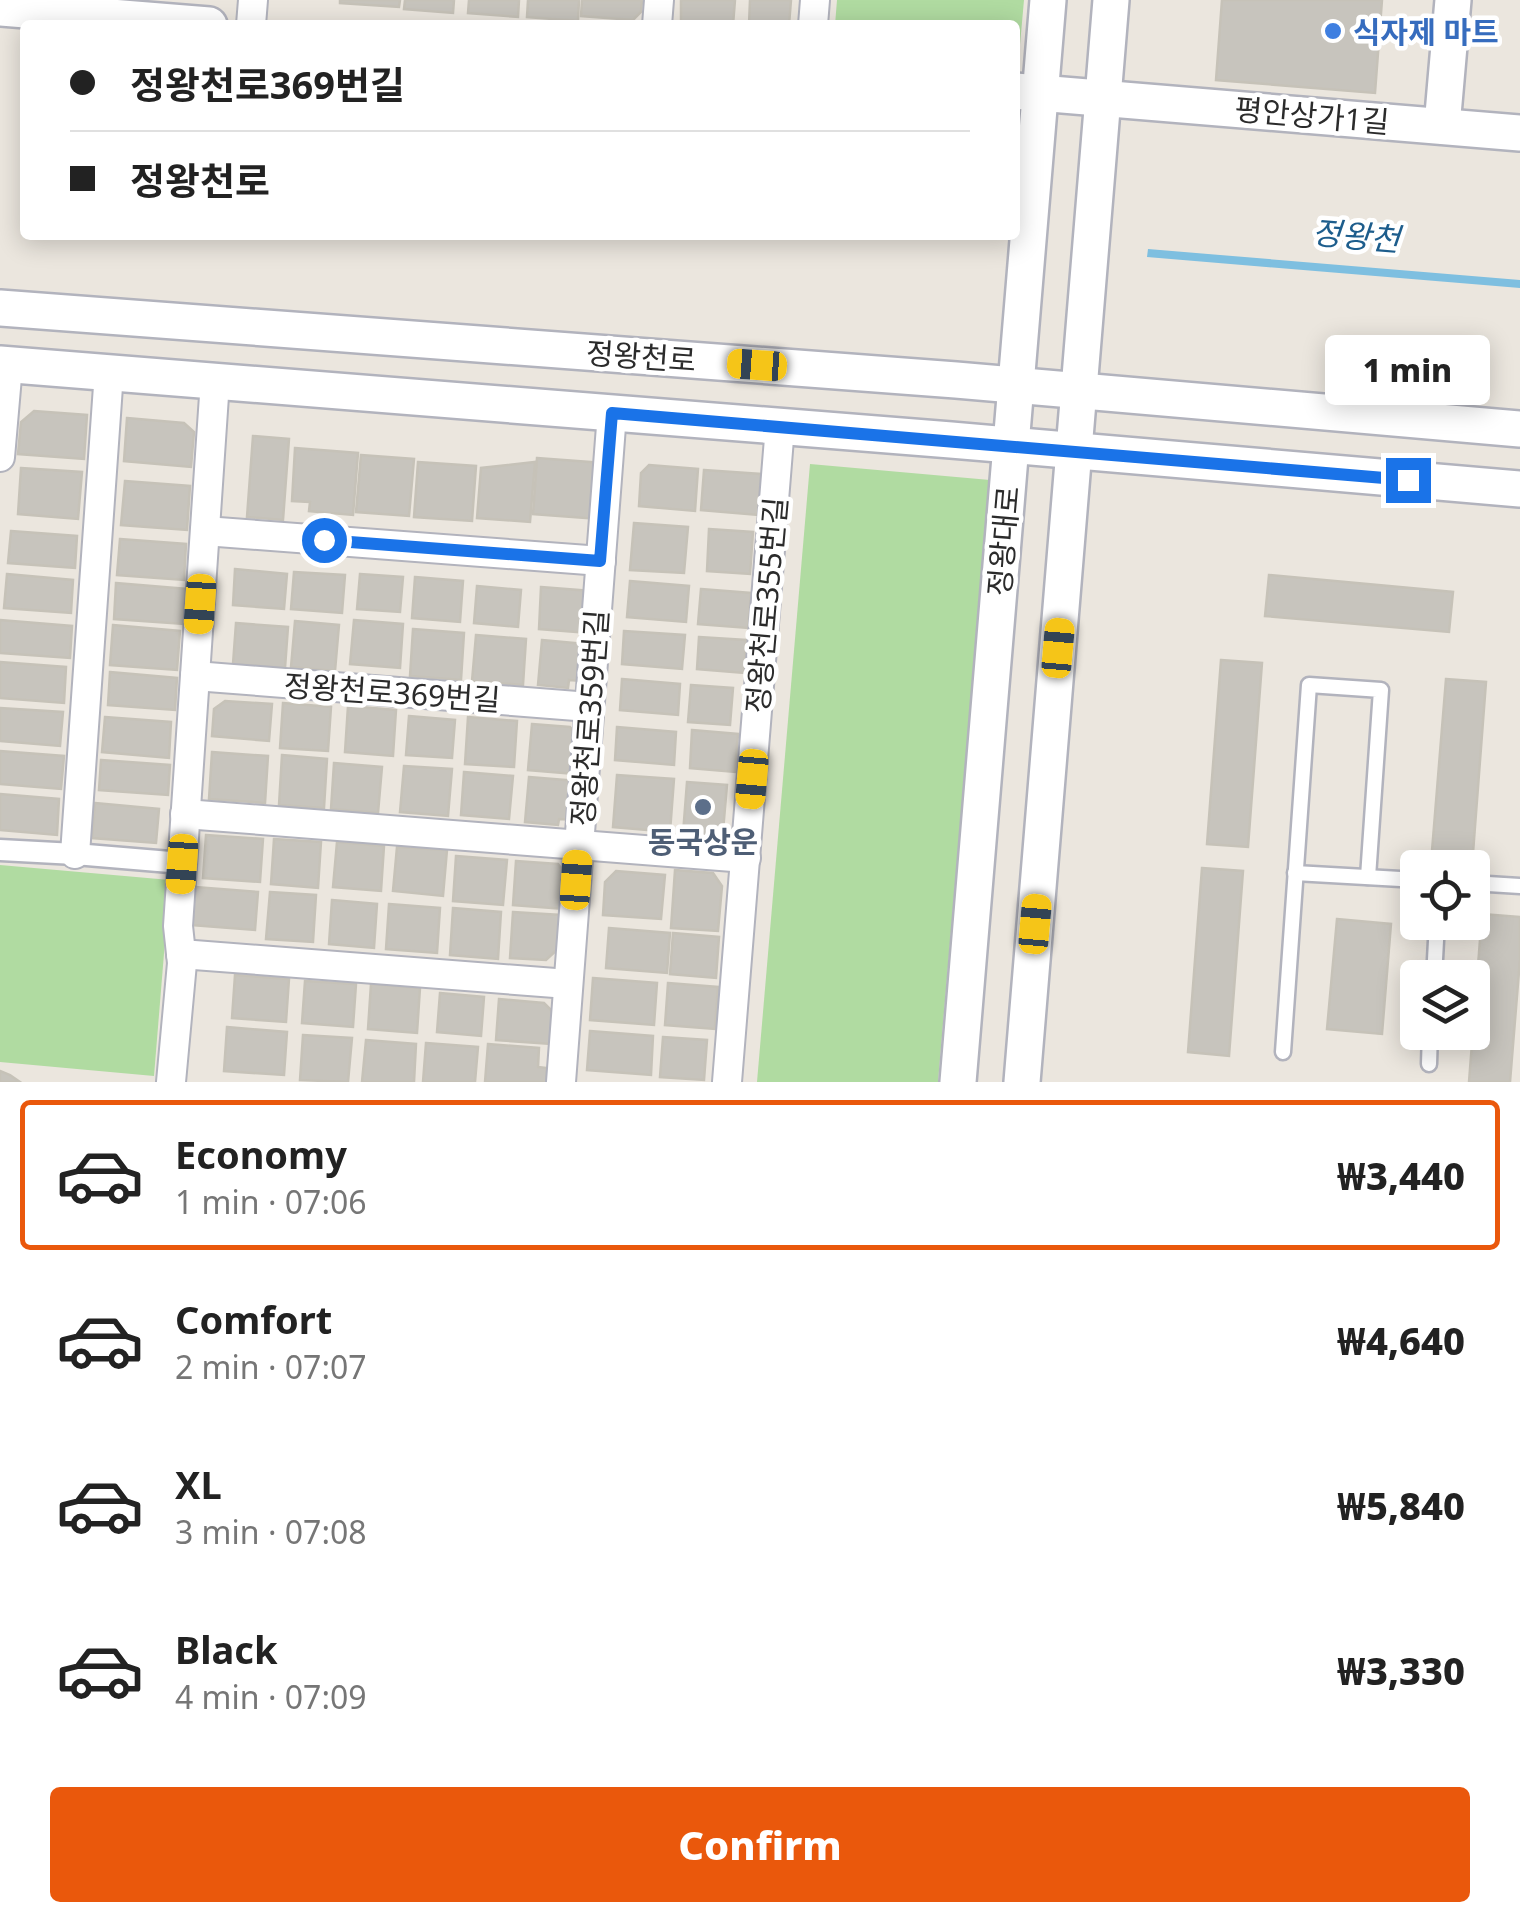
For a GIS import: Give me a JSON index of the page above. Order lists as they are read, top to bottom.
{
  "streets": {
    "street": [
      "평안상가1길",
      "정왕천로",
      "정왕대로",
      "정왕천로355번길",
      "정왕천로369번길",
      "정왕천로359번길"
    ]
  },
  "crossings": [
    ["평안상가1길", "정왕대로"],
    ["정왕천로", "정왕대로"],
    ["정왕천로", "정왕천로355번길"],
    ["정왕천로", "정왕천로359번길"],
    ["정왕천로369번길", "정왕천로359번길"]
  ],
  "water": ["정왕천"],
  "places": ["식자제 마트", "동국상운"],
  "page": {
    "banner": ["정왕천로369번길", "정왕천로"],
    "bubble": "1 min",
    "list": [
      {
        "name": "Economy",
        "note": "1 min · 07:06",
        "value": "₩3,440"
      },
      {
        "name": "Comfort",
        "note": "2 min · 07:07",
        "value": "₩4,640"
      },
      {
        "name": "XL",
        "note": "3 min · 07:08",
        "value": "₩5,840"
      },
      {
        "name": "Black",
        "note": "4 min · 07:09",
        "value": "₩3,330"
      }
    ],
    "buttons": "Confirm"
  }
}
